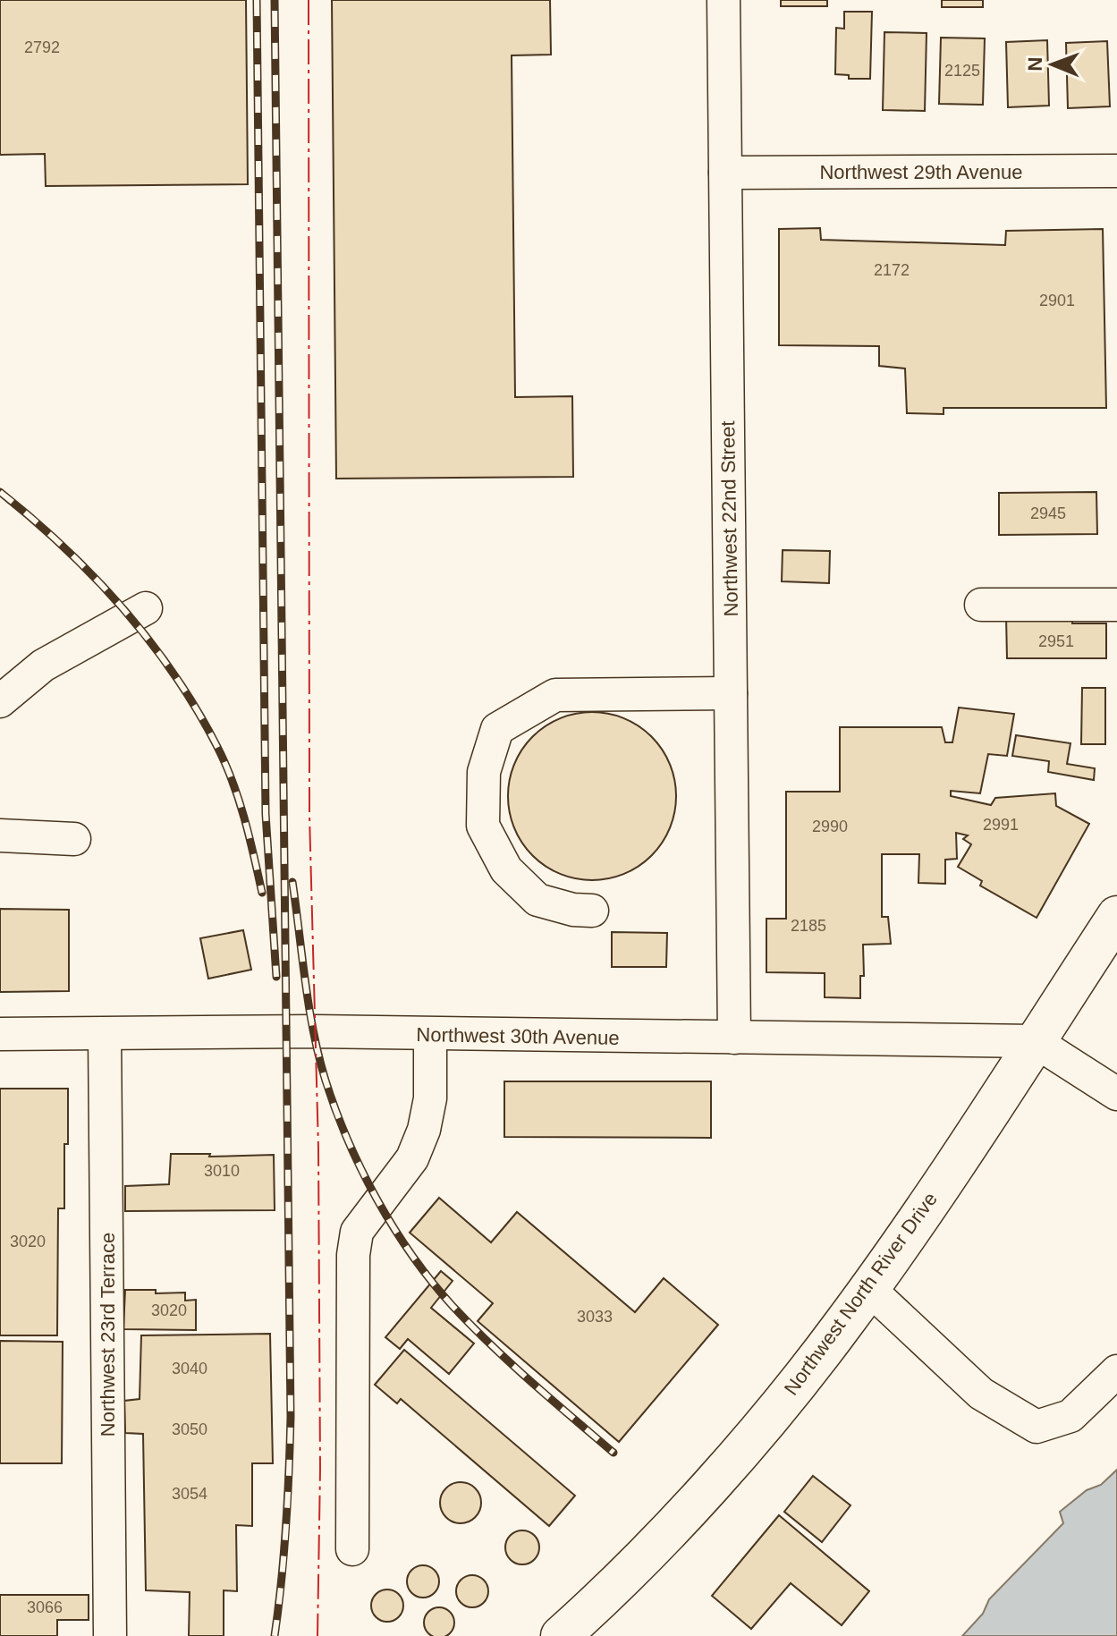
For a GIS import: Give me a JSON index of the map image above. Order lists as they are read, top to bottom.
{
  "streets": {
    "main road": ["Northwest North River Drive"],
    "street": [
      "Northwest 29th Avenue",
      "Northwest 22nd Street",
      "Northwest 30th Avenue",
      "Northwest 23rd Terrace"
    ]
  },
  "crossings": [
    ["Northwest 29th Avenue", "Northwest 22nd Street"],
    ["Northwest 22nd Street", "Northwest 30th Avenue"],
    ["Northwest 30th Avenue", "Northwest North River Drive"],
    ["Northwest 30th Avenue", "Northwest 23rd Terrace"]
  ],
  "house_numbers": [
    "2792",
    "2125",
    "2172",
    "2901",
    "2945",
    "2951",
    "2991",
    "2990",
    "2185",
    "3010",
    "3020",
    "3020",
    "3033",
    "3040",
    "3050",
    "3054",
    "3066"
  ],
  "north": "left"
}
